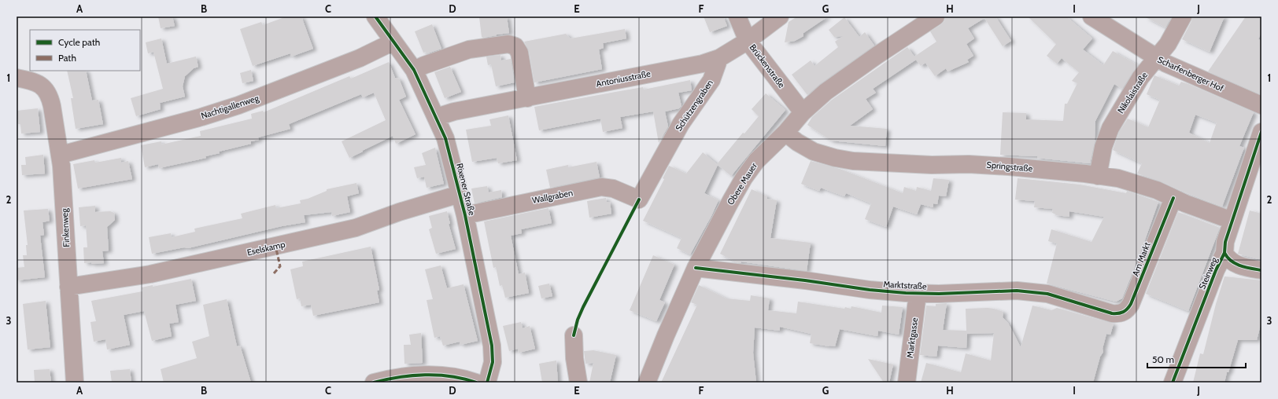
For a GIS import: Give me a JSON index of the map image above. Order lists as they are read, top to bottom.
{
  "streets": {
    "street": [
      "Brückenstraße",
      "Scharfenberger Hof",
      "Antoniusstraße",
      "Nikolaistraße",
      "Schützengraben",
      "Nachtigallenweg",
      "Springstraße",
      "Obere Mauer",
      "Rixener Straße",
      "Wallgraben",
      "Finkenweg",
      "Eselskamp",
      "Am Markt",
      "Steinweg",
      "Marktstraße",
      "Marktgasse"
    ]
  },
  "crossings": [
    ["Brückenstraße", "Obere Mauer"],
    ["Scharfenberger Hof", "Nikolaistraße"],
    ["Antoniusstraße", "Schützengraben"],
    ["Antoniusstraße", "Rixener Straße"],
    ["Nikolaistraße", "Springstraße"],
    ["Schützengraben", "Wallgraben"],
    ["Nachtigallenweg", "Rixener Straße"],
    ["Nachtigallenweg", "Finkenweg"],
    ["Springstraße", "Obere Mauer"],
    ["Springstraße", "Am Markt"],
    ["Springstraße", "Steinweg"],
    ["Obere Mauer", "Marktstraße"],
    ["Rixener Straße", "Wallgraben"],
    ["Rixener Straße", "Eselskamp"],
    ["Finkenweg", "Eselskamp"],
    ["Am Markt", "Marktstraße"],
    ["Marktstraße", "Marktgasse"]
  ],
  "legend": ["Cycle path", "Path"],
  "scale_bar": "50 m",
  "grid": {
    "columns": [
      "A",
      "B",
      "C",
      "D",
      "E",
      "F",
      "G",
      "H",
      "I",
      "J"
    ],
    "rows": ["1", "2", "3"]
  }
}
